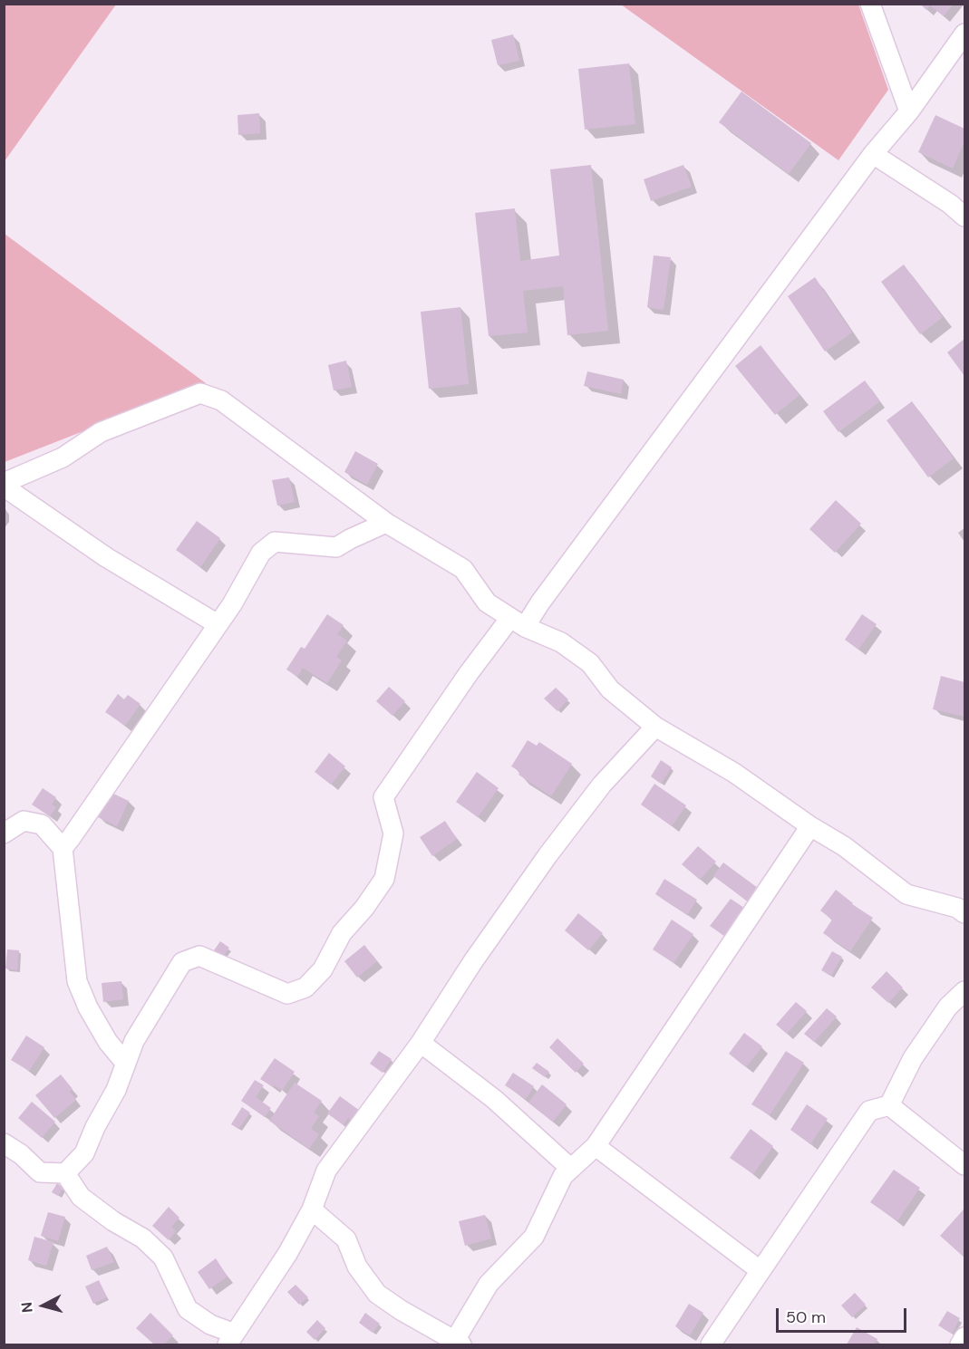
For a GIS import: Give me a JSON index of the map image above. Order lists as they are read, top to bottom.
{
  "scale_bar": "50 m",
  "north": "left"
}
